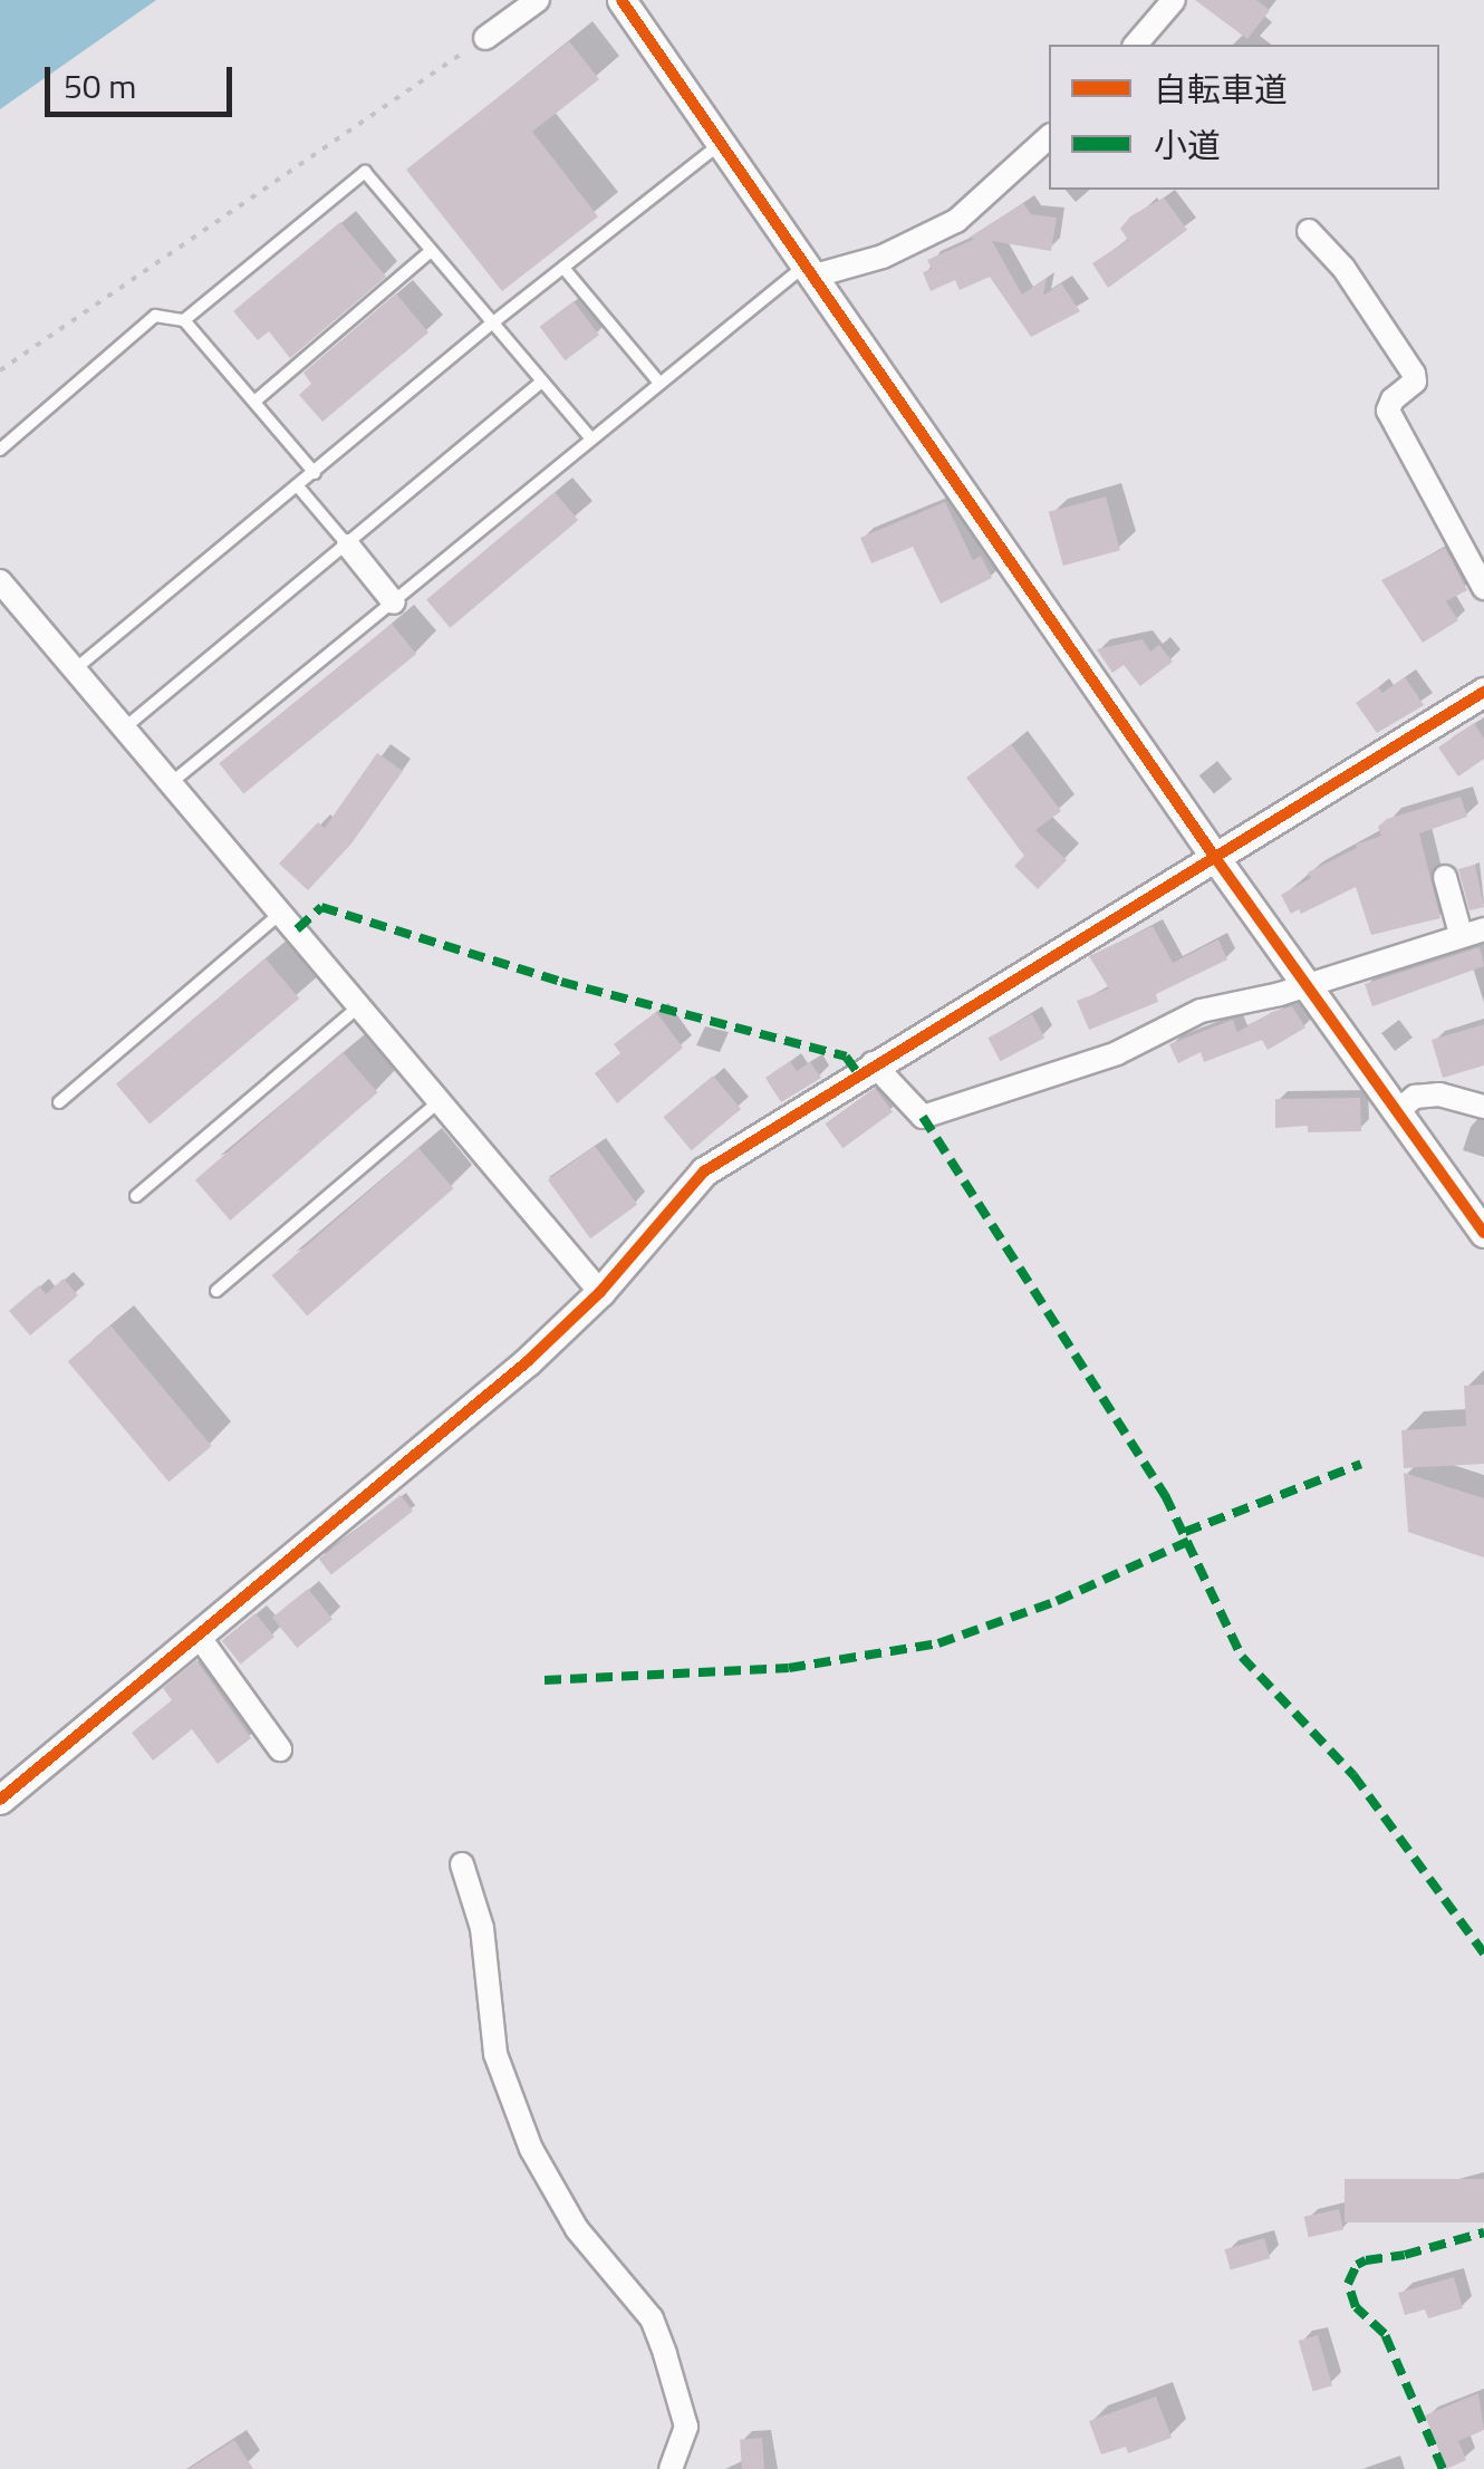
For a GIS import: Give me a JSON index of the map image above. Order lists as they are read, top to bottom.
{
  "legend": ["自転車道", "小道"],
  "scale_bar": "50 m"
}
